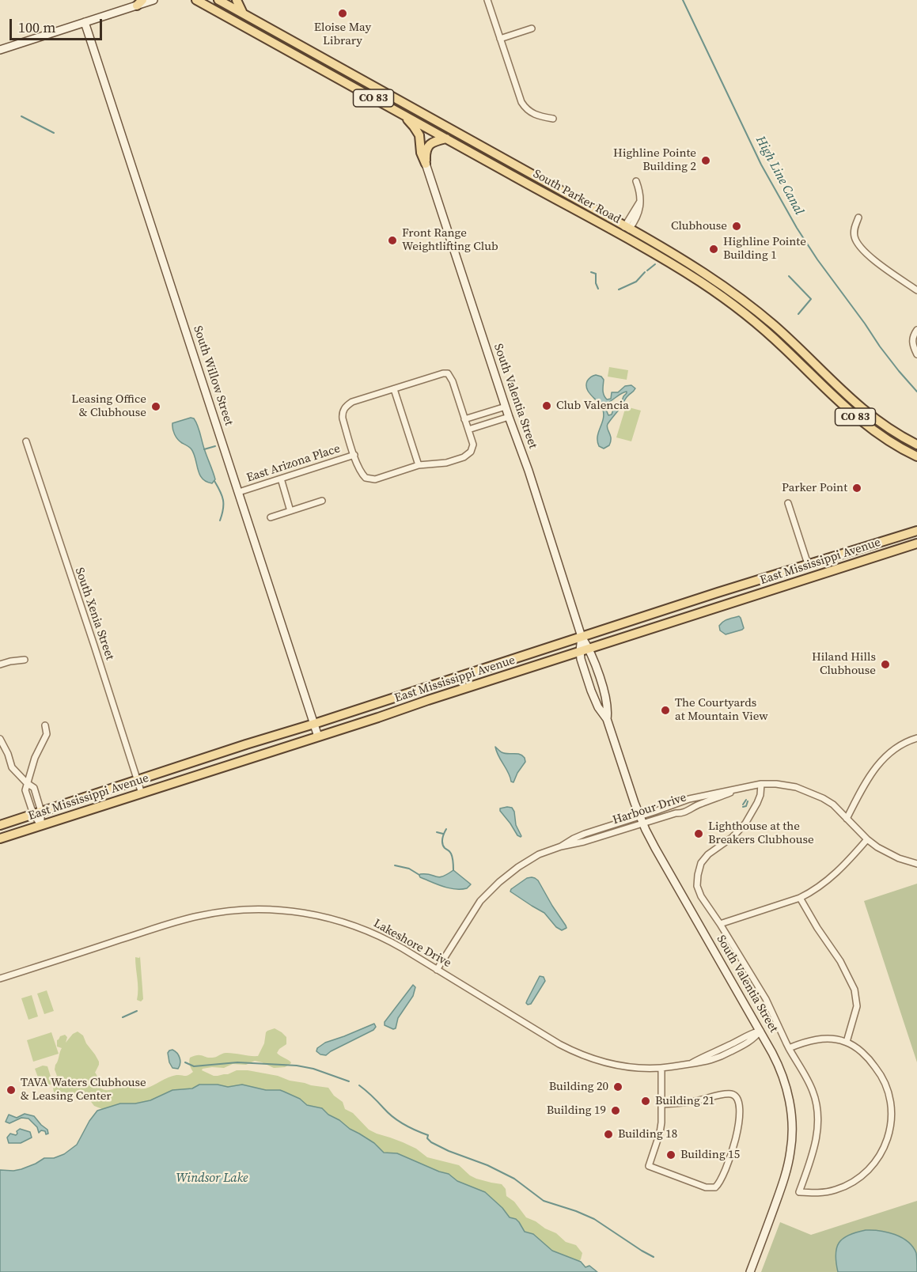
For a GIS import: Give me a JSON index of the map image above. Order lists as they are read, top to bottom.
{
  "streets": {
    "main road": ["CO 83", "South Parker Road", "East Mississippi Avenue"],
    "street": [
      "South Willow Street",
      "South Valentia Street",
      "East Arizona Place",
      "South Xenia Street",
      "Harbour Drive",
      "Lakeshore Drive"
    ]
  },
  "crossings": [
    ["South Willow Street", "East Arizona Place"],
    ["South Willow Street", "East Mississippi Avenue"],
    ["South Valentia Street", "East Mississippi Avenue"],
    ["South Valentia Street", "Harbour Drive"],
    ["South Valentia Street", "Lakeshore Drive"],
    ["East Mississippi Avenue", "South Xenia Street"],
    ["Harbour Drive", "Lakeshore Drive"]
  ],
  "water": ["High Line Canal", "Windsor Lake"],
  "places": [
    "Eloise May Library",
    "Highline Pointe Building 2",
    "Clubhouse",
    "Front Range Weightlifting Club",
    "Highline Pointe Building 1",
    "Club Valencia",
    "Leasing Office & Clubhouse",
    "Parker Point",
    "Hiland Hills Clubhouse",
    "The Courtyards at Mountain View",
    "Lighthouse at the Breakers Clubhouse",
    "Building 20",
    "TAVA Waters Clubhouse & Leasing Center",
    "Building 21",
    "Building 19",
    "Building 18",
    "Building 15"
  ],
  "scale_bar": "100 m"
}
